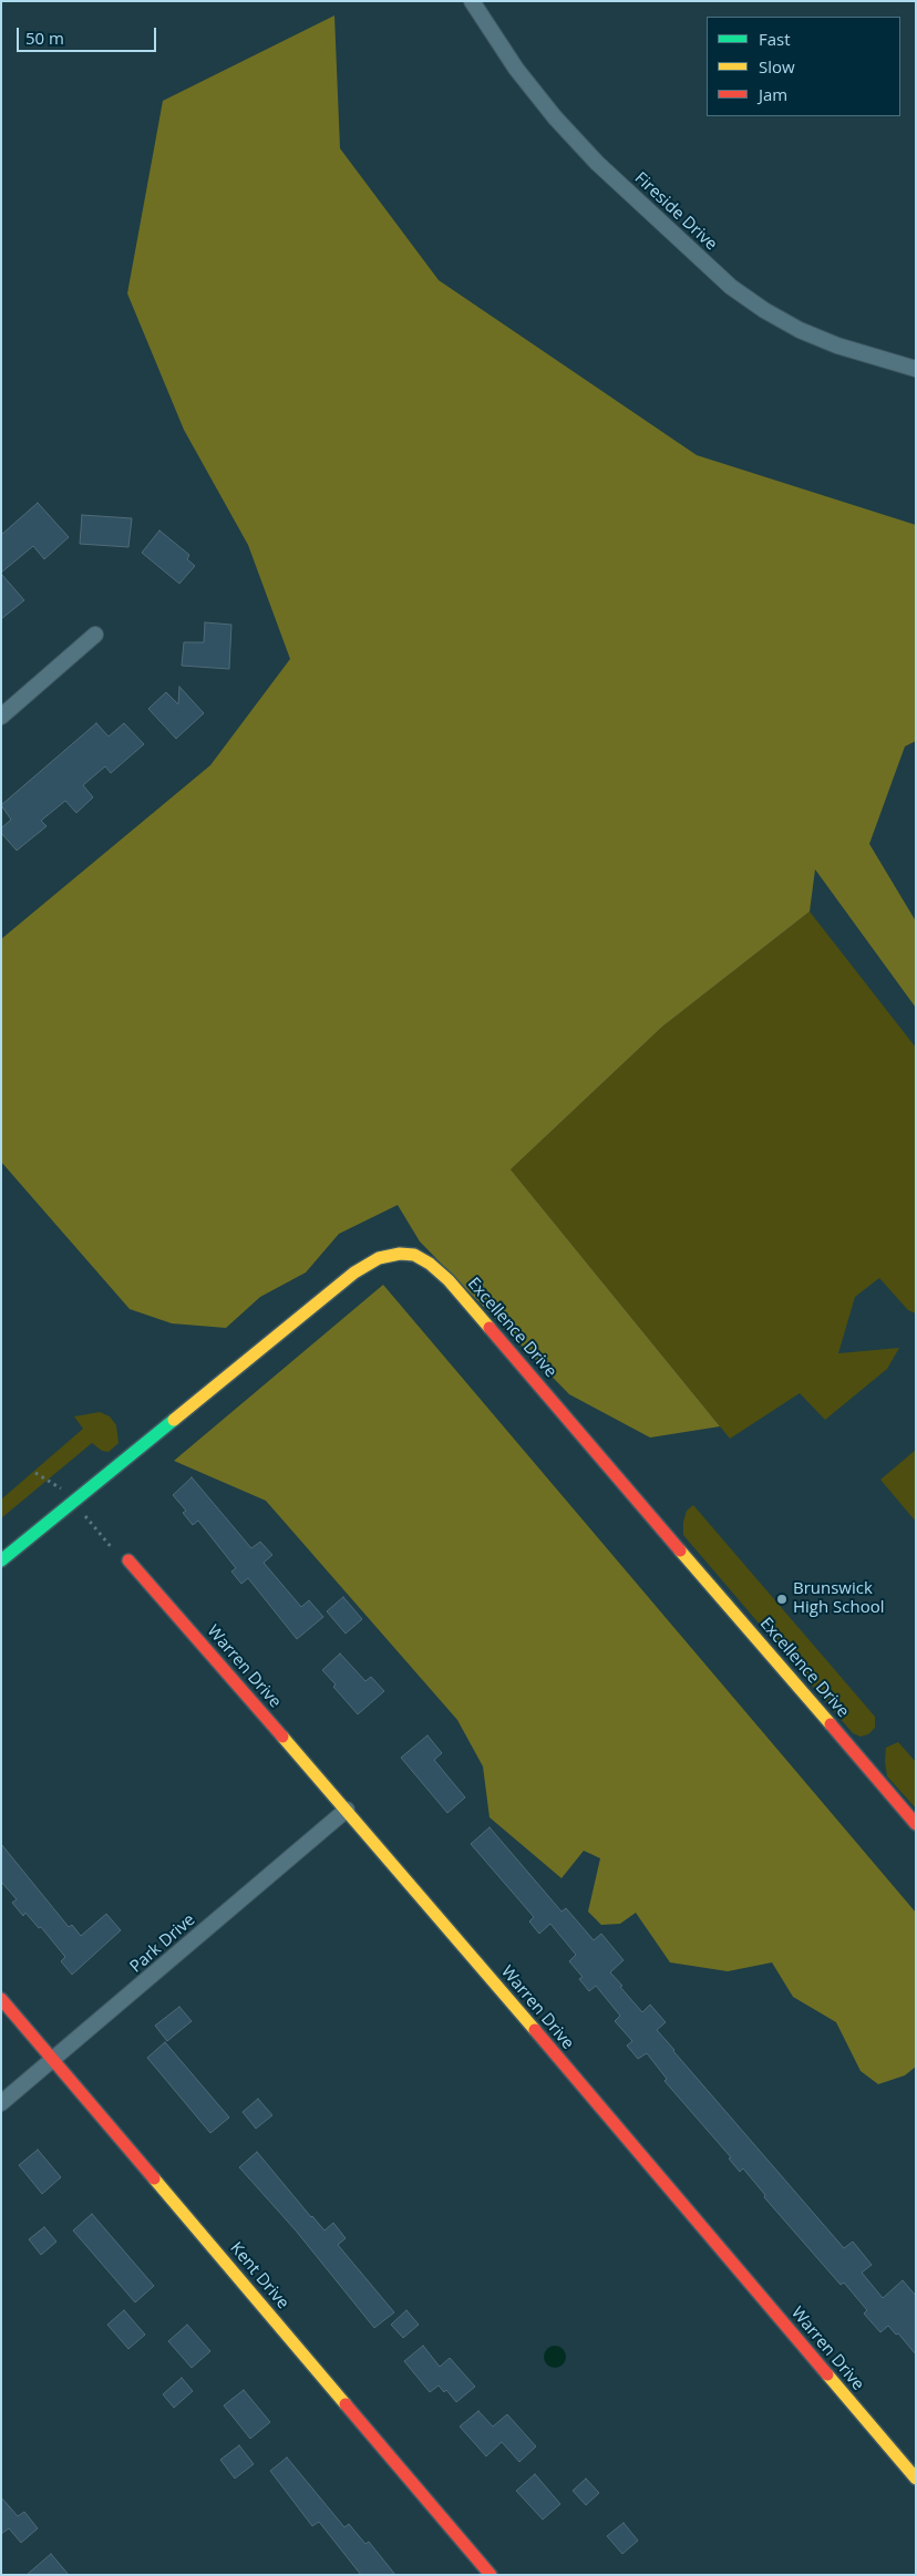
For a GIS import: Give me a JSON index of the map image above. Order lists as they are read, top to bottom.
{
  "streets": {
    "street": [
      "Fireside Drive",
      "Excellence Drive",
      "Warren Drive",
      "Park Drive",
      "Kent Drive"
    ]
  },
  "crossings": [
    ["Warren Drive", "Park Drive"],
    ["Park Drive", "Kent Drive"]
  ],
  "places": ["Brunswick High School"],
  "legend": ["Fast", "Slow", "Jam"],
  "scale_bar": "50 m"
}
